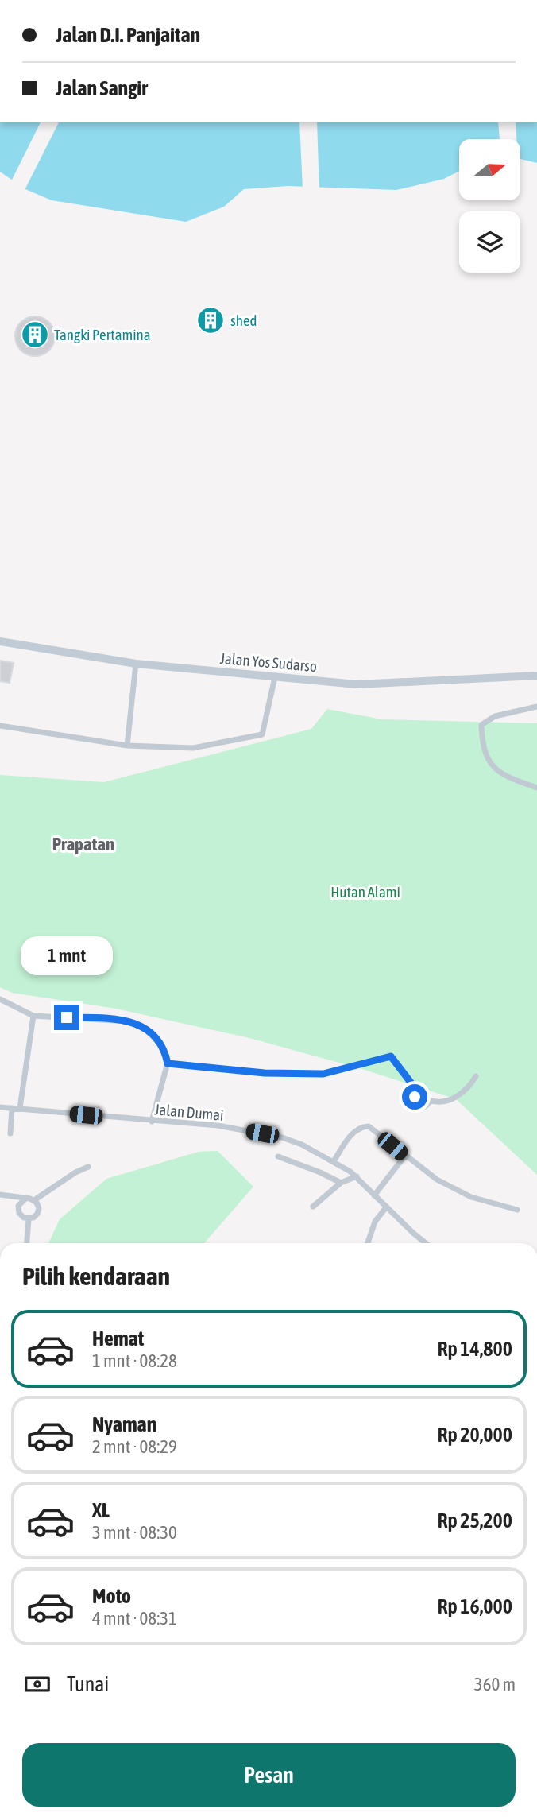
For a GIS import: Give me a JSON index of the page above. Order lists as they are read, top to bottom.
{
  "streets": {
    "main road": ["Jalan Yos Sudarso"],
    "street": ["Jalan Dumai"]
  },
  "districts": ["Prapatan"],
  "parks": ["Hutan Alami"],
  "places": {
    "building": ["shed", "Tangki Pertamina"]
  },
  "north": "right",
  "page": {
    "banner": ["Jalan D.I. Panjaitan", "Jalan Sangir"],
    "bubble": "1 mnt",
    "heading": "Pilih kendaraan",
    "list": [
      {
        "name": "Hemat",
        "note": "1 mnt · 08:28",
        "value": "Rp 14,800"
      },
      {
        "name": "Nyaman",
        "note": "2 mnt · 08:29",
        "value": "Rp 20,000"
      },
      {
        "name": "XL",
        "note": "3 mnt · 08:30",
        "value": "Rp 25,200"
      },
      {
        "name": "Moto",
        "note": "4 mnt · 08:31",
        "value": "Rp 16,000"
      }
    ],
    "pay": ["Tunai", "360 m"],
    "buttons": "Pesan"
  }
}
